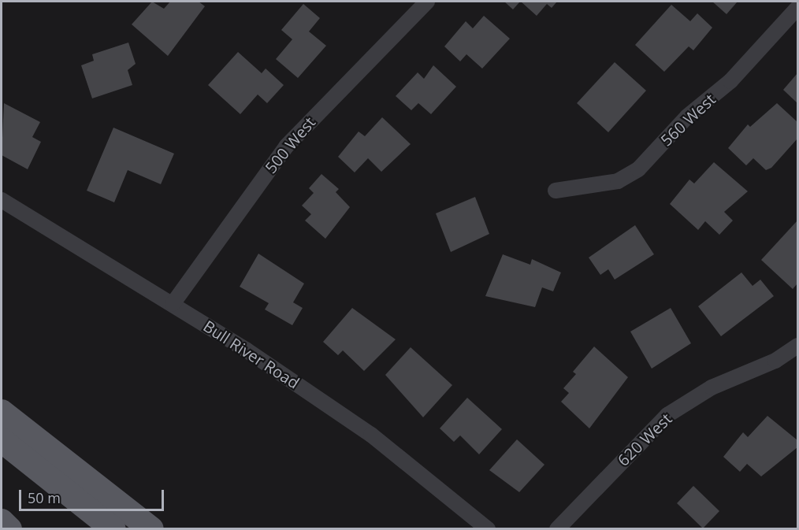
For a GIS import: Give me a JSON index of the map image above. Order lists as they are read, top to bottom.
{
  "streets": {
    "street": [
      "560 West",
      "500 West",
      "Bull River Road",
      "620 West"
    ]
  },
  "crossings": [
    ["500 West", "Bull River Road"]
  ],
  "scale_bar": "50 m"
}
